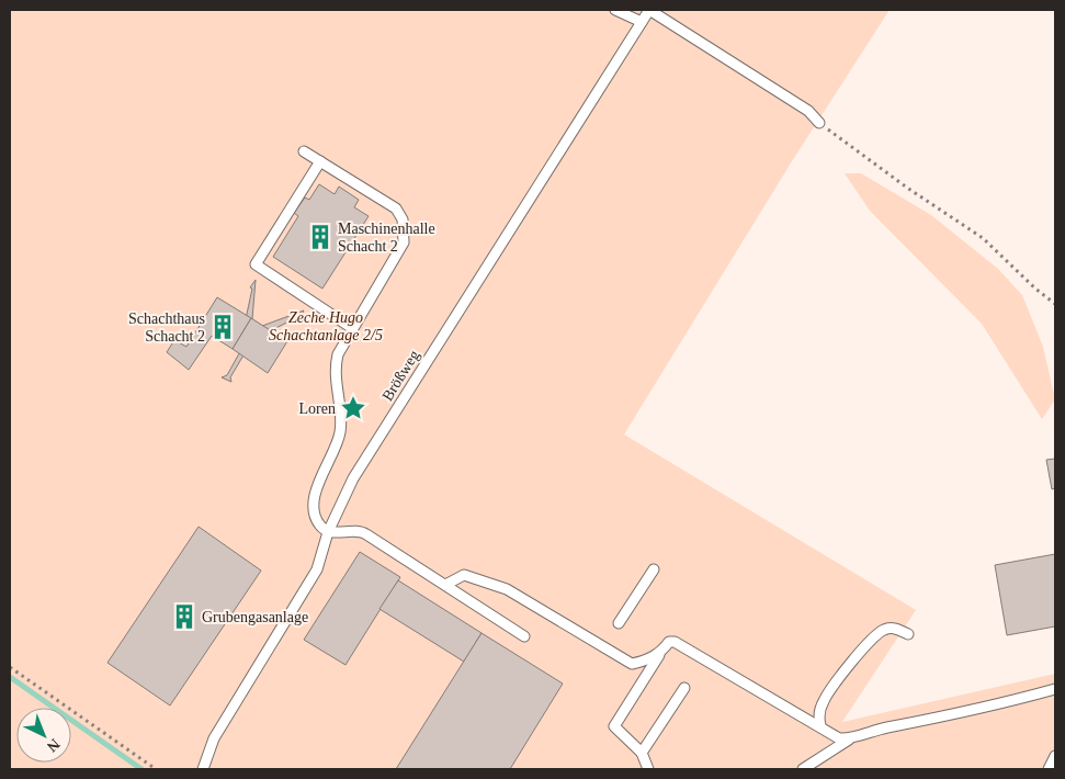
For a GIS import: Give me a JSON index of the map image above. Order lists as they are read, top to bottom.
{
  "streets": {
    "lane": ["Brößweg"]
  },
  "parks": ["Zeche Hugo Schachtanlage 2/5"],
  "places": {
    "building": ["Maschinenhalle Schacht 2", "Schachthaus Schacht 2", "Grubengasanlage"],
    "place": ["Loren"]
  },
  "north": "bottom right"
}
